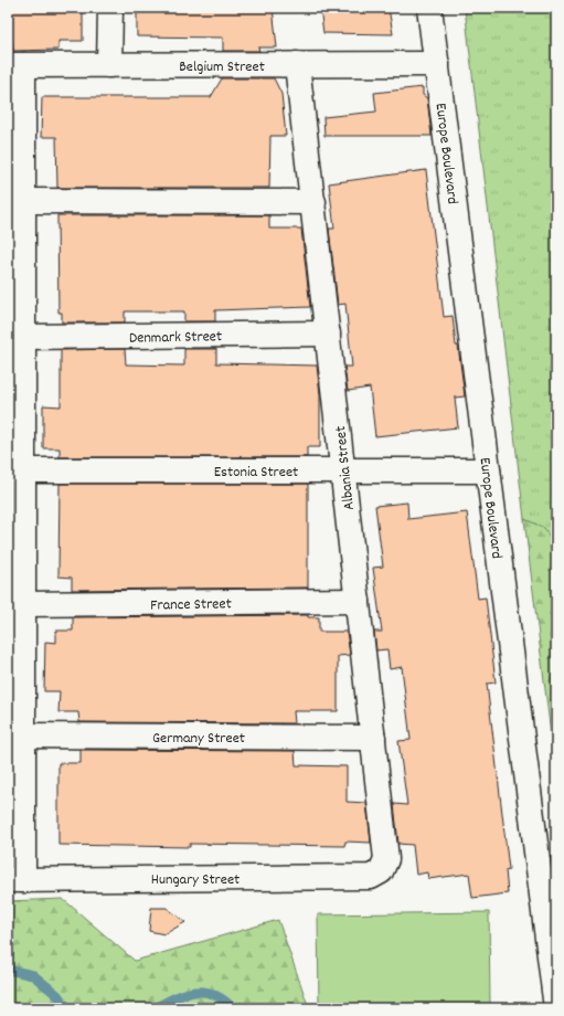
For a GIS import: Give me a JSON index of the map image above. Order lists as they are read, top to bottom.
{
  "streets": {
    "street": [
      "Belgium Street",
      "Europe Boulevard",
      "Denmark Street",
      "Albania Street",
      "Estonia Street",
      "France Street",
      "Germany Street",
      "Hungary Street"
    ]
  },
  "crossings": [
    ["Belgium Street", "Europe Boulevard"],
    ["Belgium Street", "Albania Street"],
    ["Europe Boulevard", "Estonia Street"],
    ["Denmark Street", "Albania Street"],
    ["Albania Street", "Estonia Street"],
    ["Albania Street", "France Street"],
    ["Albania Street", "Germany Street"],
    ["Albania Street", "Hungary Street"]
  ]
}
